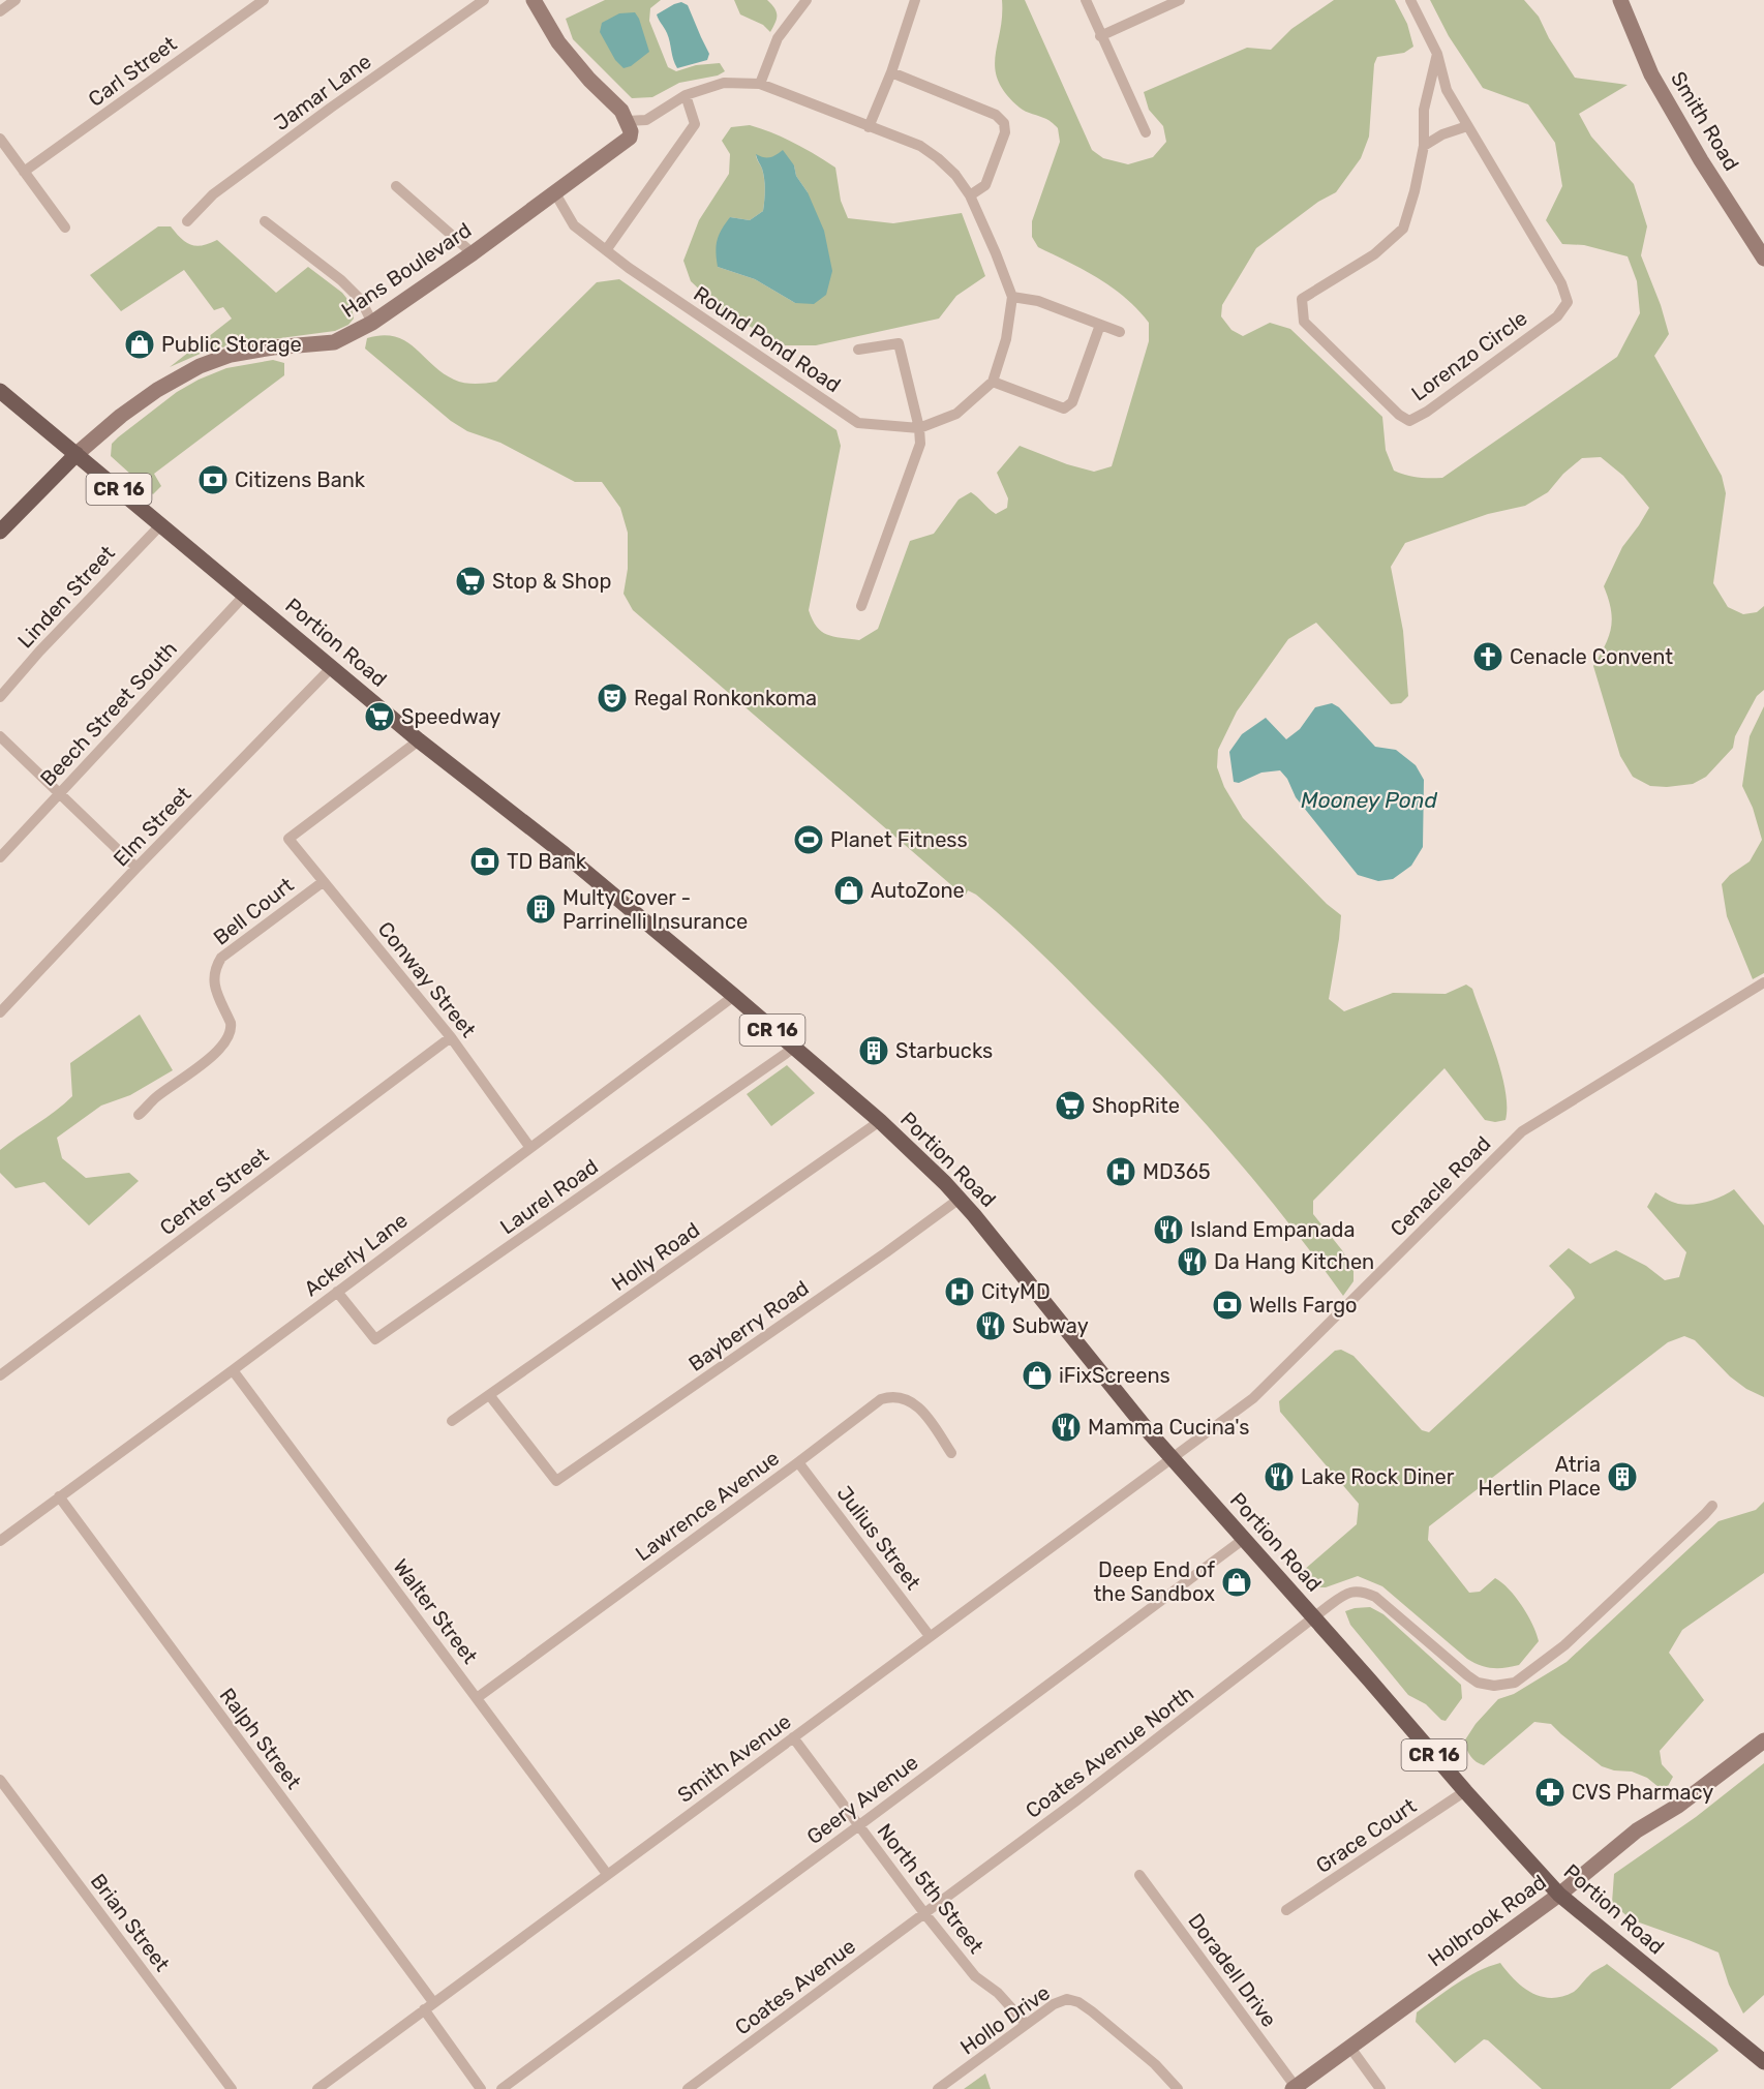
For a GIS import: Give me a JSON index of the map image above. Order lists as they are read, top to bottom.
{
  "streets": {
    "main road": ["CR 16", "Portion Road"],
    "street": [
      "Carl Street",
      "Jamar Lane",
      "Smith Road",
      "Hans Boulevard",
      "Round Pond Road",
      "Lorenzo Circle",
      "Linden Street",
      "Beech Street South",
      "Elm Street",
      "Bell Court",
      "Conway Street",
      "Cenacle Road",
      "Center Street",
      "Laurel Road",
      "Ackerly Lane",
      "Holly Road",
      "Bayberry Road",
      "Lawrence Avenue",
      "Julius Street",
      "Walter Street",
      "Ralph Street",
      "Coates Avenue North",
      "Smith Avenue",
      "Geery Avenue",
      "Grace Court",
      "North 5th Street",
      "Holbrook Road",
      "Brian Street",
      "Doradell Drive",
      "Coates Avenue",
      "Hollo Drive"
    ]
  },
  "crossings": [
    ["Hans Boulevard", "Round Pond Road"],
    ["Hans Boulevard", "Portion Road"],
    ["Linden Street", "Portion Road"],
    ["Portion Road", "Beech Street South"],
    ["Portion Road", "Elm Street"],
    ["Portion Road", "Conway Street"],
    ["Portion Road", "Cenacle Road"],
    ["Portion Road", "Laurel Road"],
    ["Portion Road", "Ackerly Lane"],
    ["Portion Road", "Holly Road"],
    ["Portion Road", "Bayberry Road"],
    ["Portion Road", "Coates Avenue North"],
    ["Portion Road", "Smith Avenue"],
    ["Portion Road", "Geery Avenue"],
    ["Portion Road", "Grace Court"],
    ["Portion Road", "Holbrook Road"],
    ["Bell Court", "Conway Street"],
    ["Conway Street", "Center Street"],
    ["Conway Street", "Ackerly Lane"],
    ["Cenacle Road", "Smith Avenue"],
    ["Laurel Road", "Ackerly Lane"],
    ["Ackerly Lane", "Walter Street"],
    ["Ackerly Lane", "Ralph Street"],
    ["Holly Road", "Bayberry Road"],
    ["Lawrence Avenue", "Julius Street"],
    ["Lawrence Avenue", "Walter Street"],
    ["Julius Street", "Smith Avenue"],
    ["Walter Street", "Smith Avenue"],
    ["Ralph Street", "Smith Avenue"],
    ["Coates Avenue North", "North 5th Street"],
    ["Coates Avenue North", "Coates Avenue"],
    ["Smith Avenue", "North 5th Street"],
    ["Geery Avenue", "North 5th Street"],
    ["North 5th Street", "Coates Avenue"],
    ["North 5th Street", "Hollo Drive"],
    ["Holbrook Road", "Doradell Drive"]
  ],
  "water": ["Mooney Pond"],
  "places": {
    "shop": [
      "Public Storage",
      "AutoZone",
      "iFixScreens",
      "Deep End of the Sandbox"
    ],
    "bank": ["Citizens Bank", "TD Bank", "Wells Fargo"],
    "supermarket": ["Stop & Shop", "Speedway", "ShopRite"],
    "church": ["Cenacle Convent"],
    "theatre": ["Regal Ronkonkoma"],
    "sports": ["Planet Fitness"],
    "building": ["Multy Cover - Parrinelli Insurance", "Starbucks", "Atria Hertlin Place"],
    "hospital": ["MD365", "CityMD"],
    "restaurant": [
      "Island Empanada",
      "Da Hang Kitchen",
      "Subway",
      "Mamma Cucina's",
      "Lake Rock Diner"
    ],
    "pharmacy": ["CVS Pharmacy"]
  }
}
